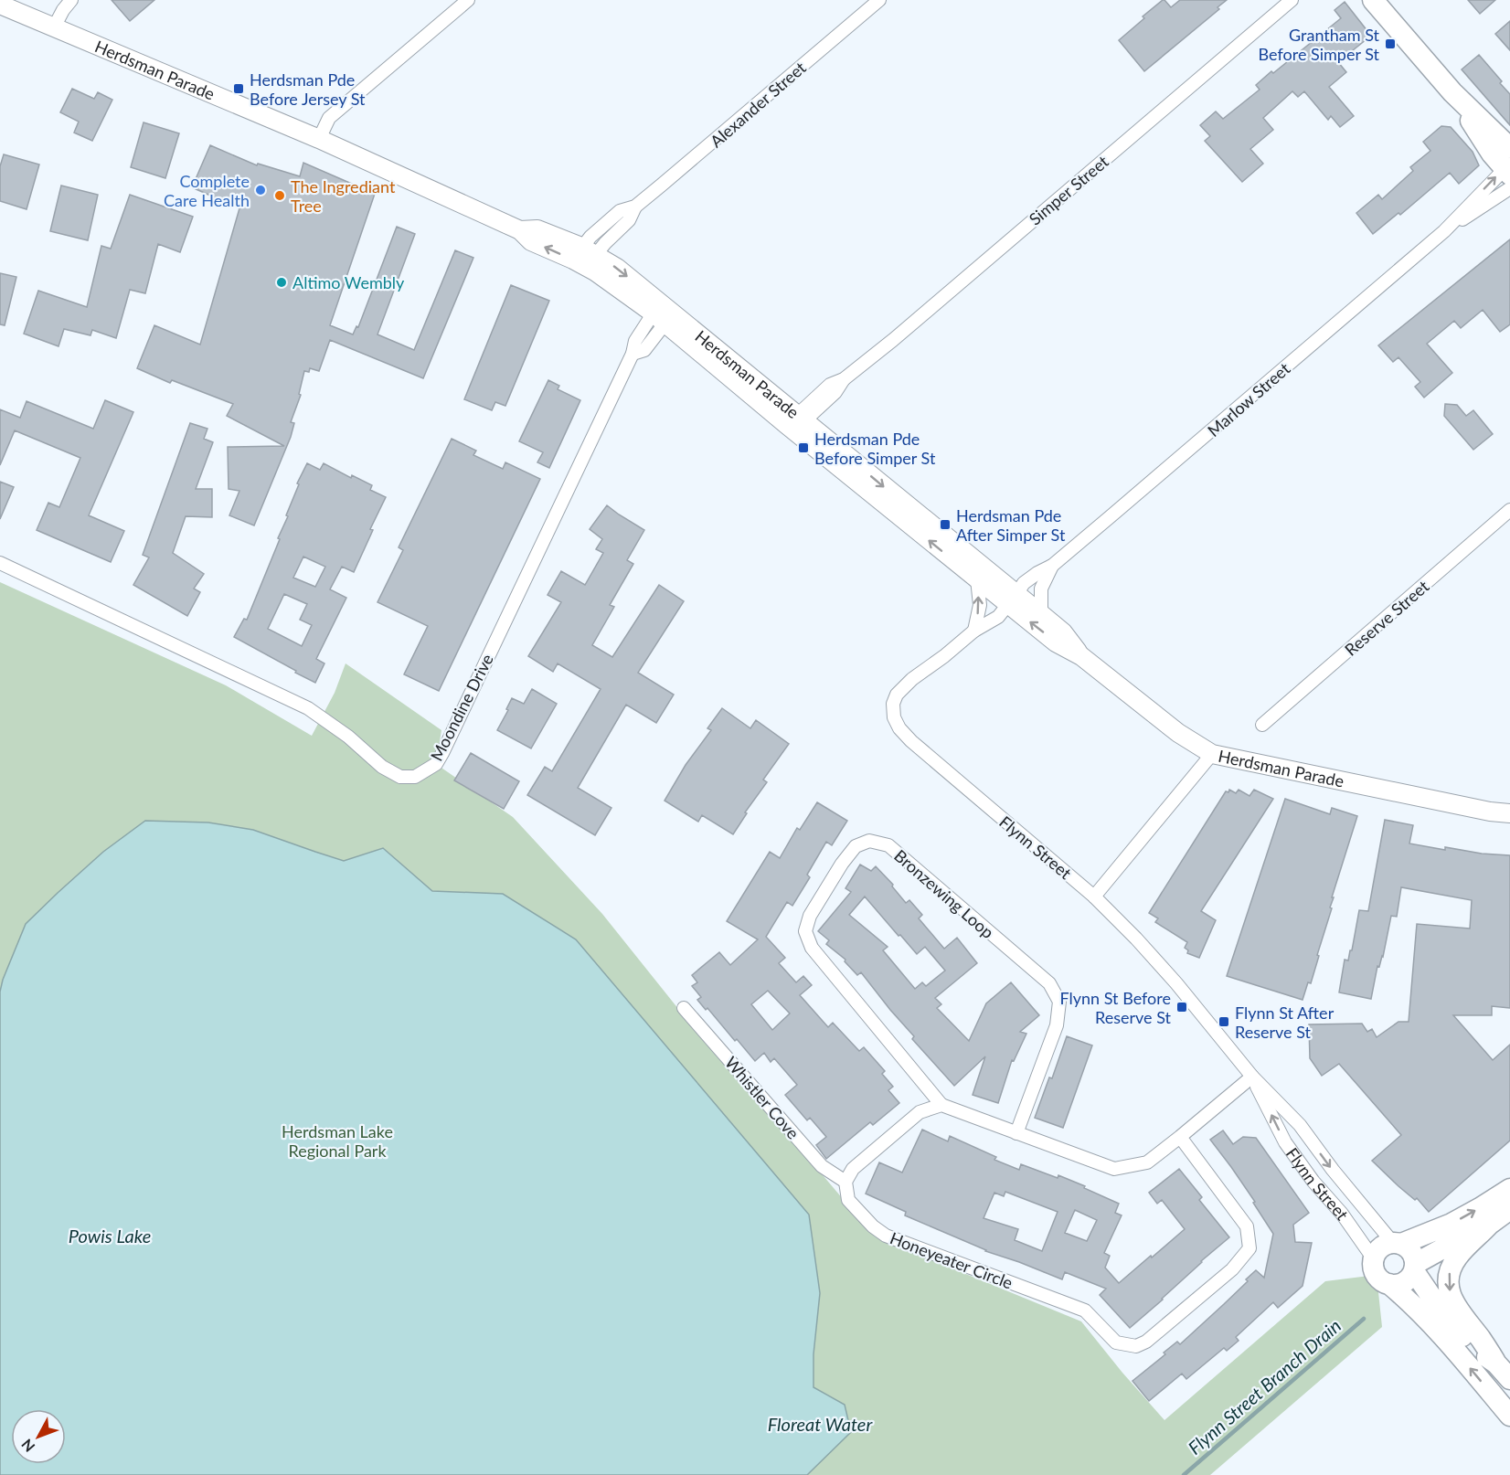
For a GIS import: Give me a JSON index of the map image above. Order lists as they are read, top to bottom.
{
  "streets": {
    "main road": ["Herdsman Parade"],
    "street": [
      "Alexander Street",
      "Simper Street",
      "Marlow Street",
      "Reserve Street",
      "Moondine Drive",
      "Flynn Street",
      "Bronzewing Loop",
      "Whistler Cove",
      "Honeyeater Circle"
    ]
  },
  "crossings": [
    ["Herdsman Parade", "Alexander Street"],
    ["Herdsman Parade", "Simper Street"],
    ["Herdsman Parade", "Marlow Street"],
    ["Herdsman Parade", "Moondine Drive"],
    ["Herdsman Parade", "Flynn Street"],
    ["Marlow Street", "Flynn Street"],
    ["Whistler Cove", "Honeyeater Circle"]
  ],
  "water": ["Powis Lake", "Flynn Street Branch Drain", "Floreat Water"],
  "parks": ["Herdsman Lake Regional Park"],
  "places": {
    "transit": [
      "Grantham St Before Simper St",
      "Herdsman Pde Before Jersey St",
      "Herdsman Pde Before Simper St",
      "Herdsman Pde After Simper St",
      "Flynn St Before Reserve St",
      "Flynn St After Reserve St"
    ],
    "other": ["Complete Care Health", "The Ingrediant Tree", "Altimo Wembly"]
  },
  "north": "bottom left"
}
